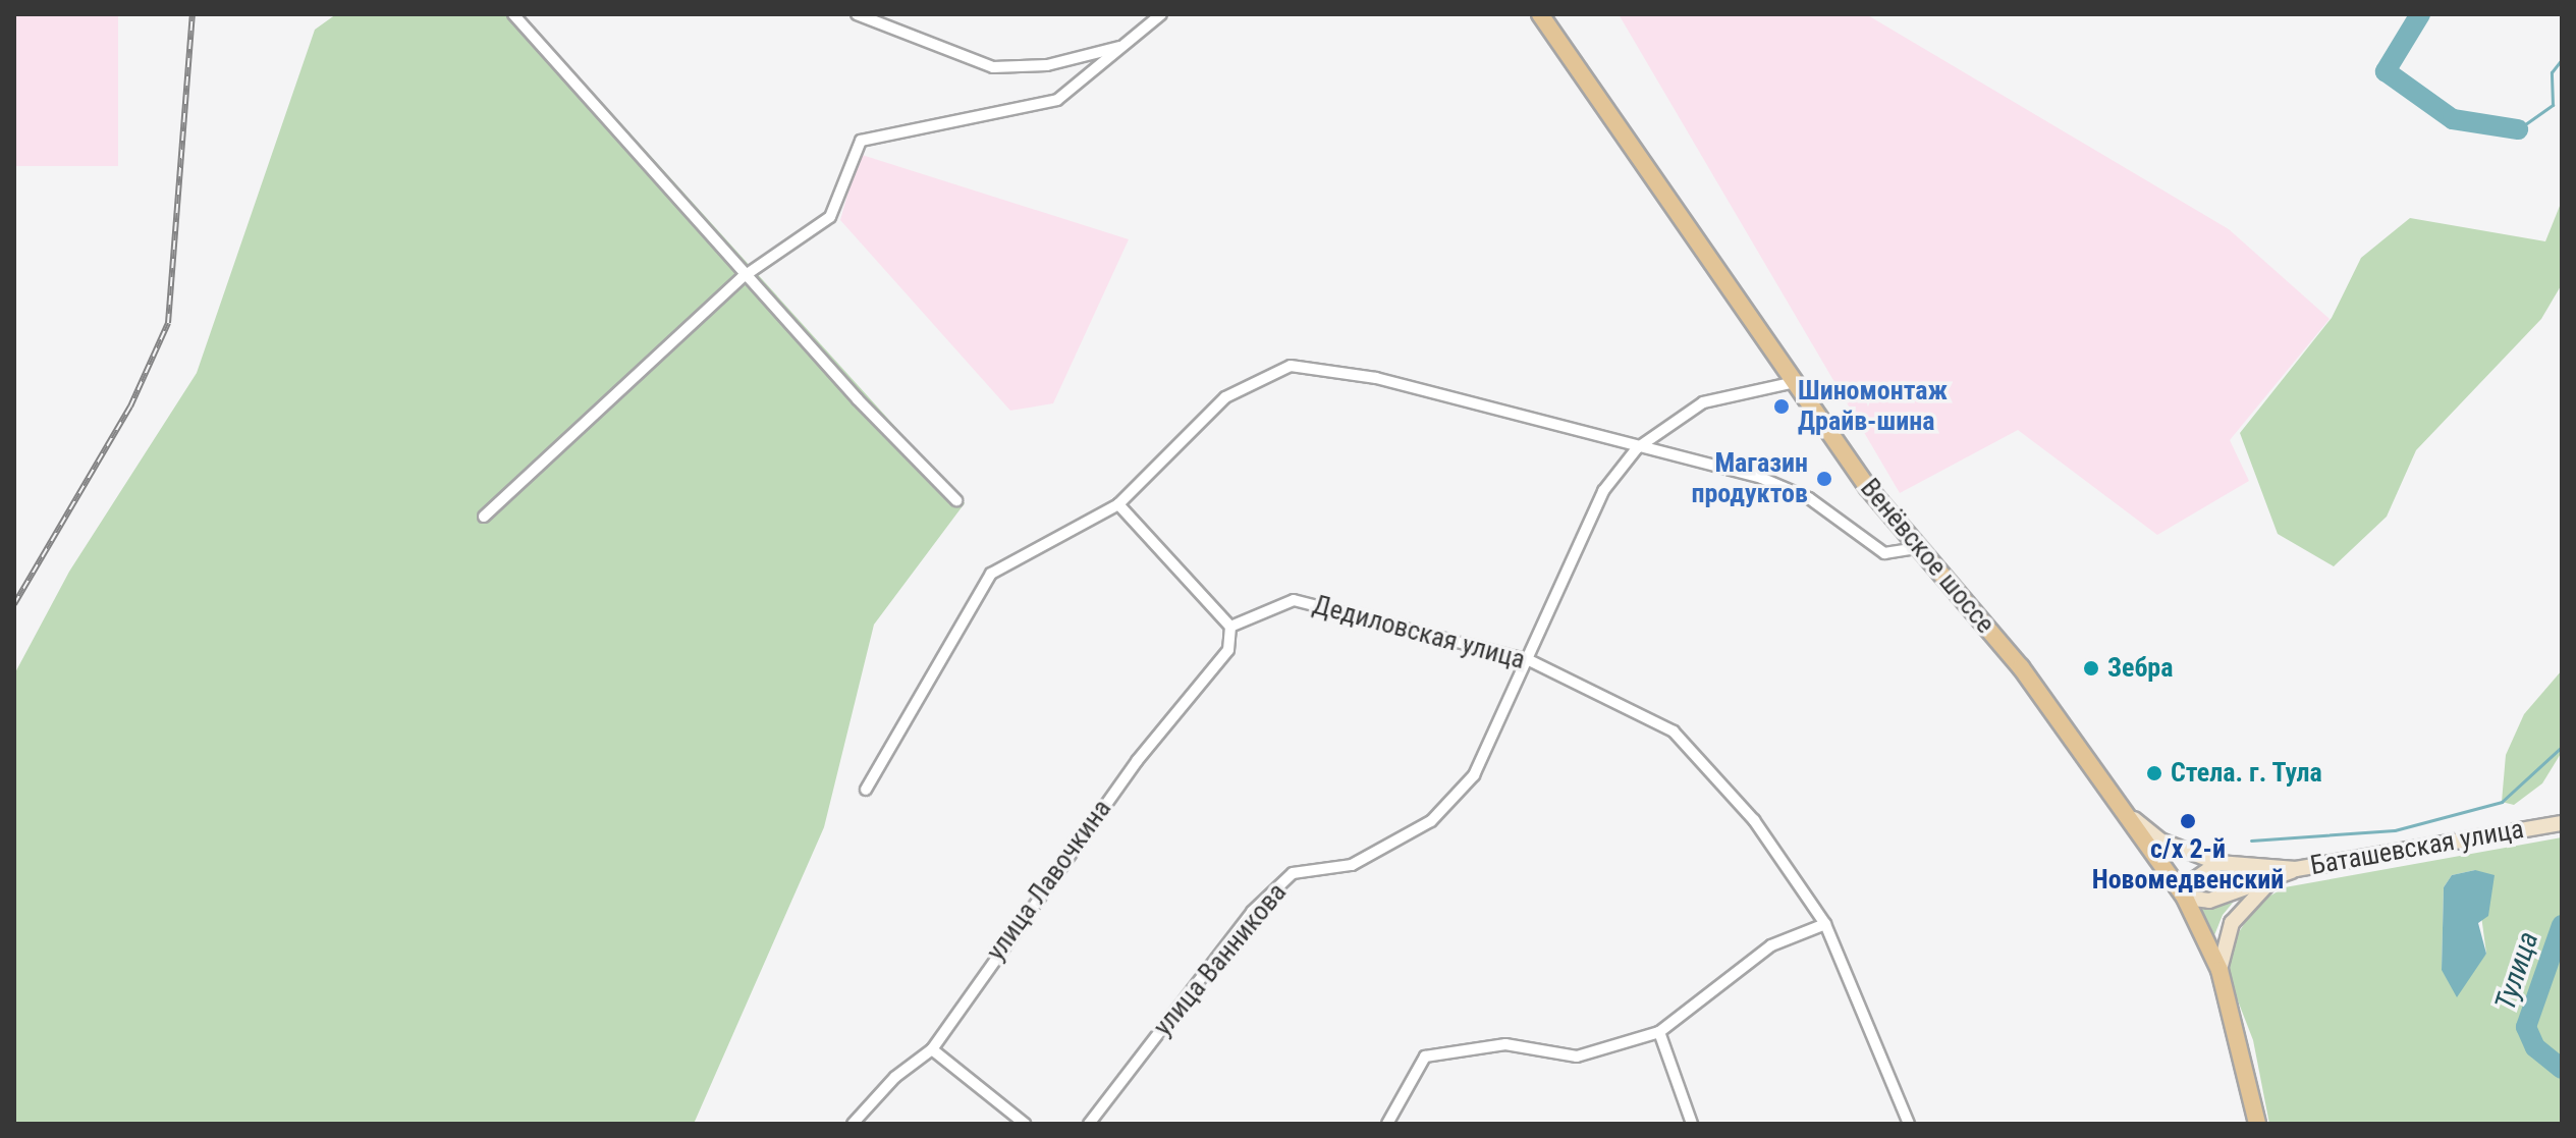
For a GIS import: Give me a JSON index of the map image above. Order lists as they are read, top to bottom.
{
  "streets": {
    "main road": ["Венёвское шоссе", "Баташевская улица"],
    "street": ["Дедиловская улица", "улица Лавочкина", "улица Ванникова"]
  },
  "crossings": [
    ["Венёвское шоссе", "улица Ванникова"],
    ["Дедиловская улица", "улица Лавочкина"],
    ["Дедиловская улица", "улица Ванникова"]
  ],
  "water": ["Тулица"],
  "places": [
    "Шиномонтаж Драйв-шина",
    "Магазин продуктов",
    "Зебра",
    "Стела. г. Тула",
    "с/х 2-й Новомедвенский"
  ]
}
